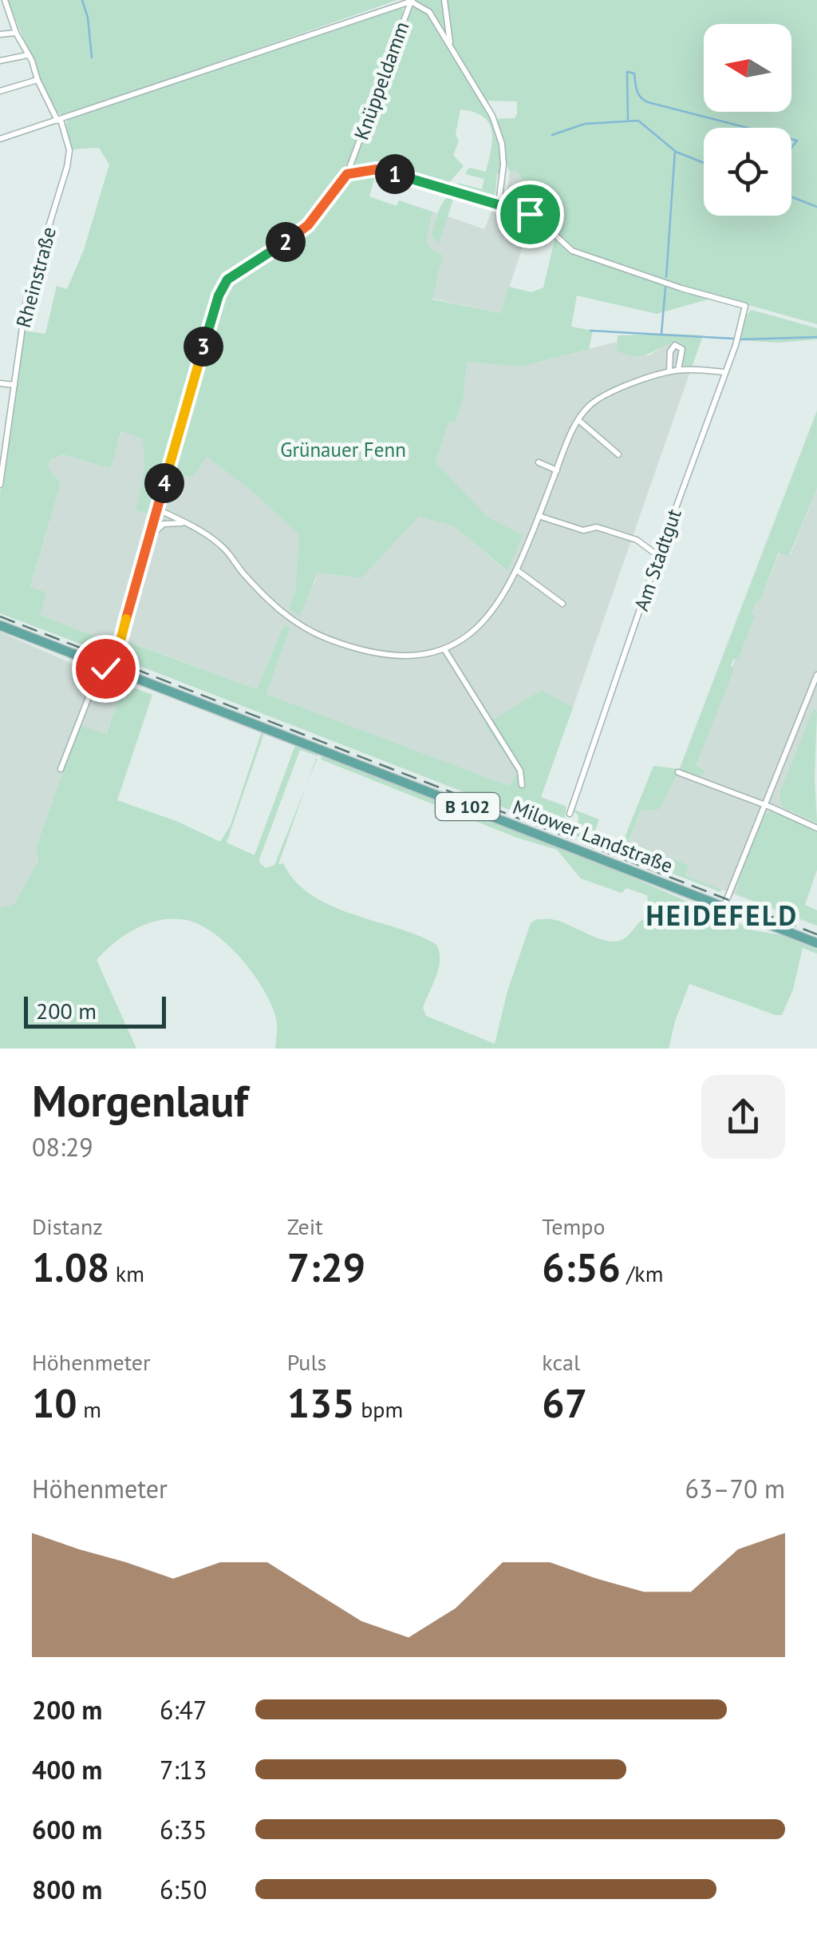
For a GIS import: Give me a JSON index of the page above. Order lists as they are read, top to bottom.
{
  "streets": {
    "main road": ["B 102", "Milower Landstraße"],
    "street": ["Knüppeldamm", "Rheinstraße", "Am Stadtgut"]
  },
  "crossings": [
    ["Knüppeldamm", "Rheinstraße"]
  ],
  "districts": ["HEIDEFELD"],
  "parks": ["Grünauer Fenn"],
  "scale_bar": "200 m",
  "north": "left",
  "page": {
    "pins": [
      "1",
      "2",
      "3",
      "4"
    ],
    "scale": "200 m",
    "heading": ["Morgenlauf", "08:29"],
    "stats": [
      ["Distanz", "1.08 km"],
      ["Zeit", "7:29"],
      ["Tempo", "6:56 /km"],
      ["Höhenmeter", "10 m"],
      ["Puls", "135 bpm"],
      ["kcal", "67"]
    ],
    "chart": ["Höhenmeter", "63–70 m"],
    "list": [
      {
        "name": "200 m",
        "note": "6:47"
      },
      {
        "name": "400 m",
        "note": "7:13"
      },
      {
        "name": "600 m",
        "note": "6:35"
      },
      {
        "name": "800 m",
        "note": "6:50"
      }
    ]
  }
}
